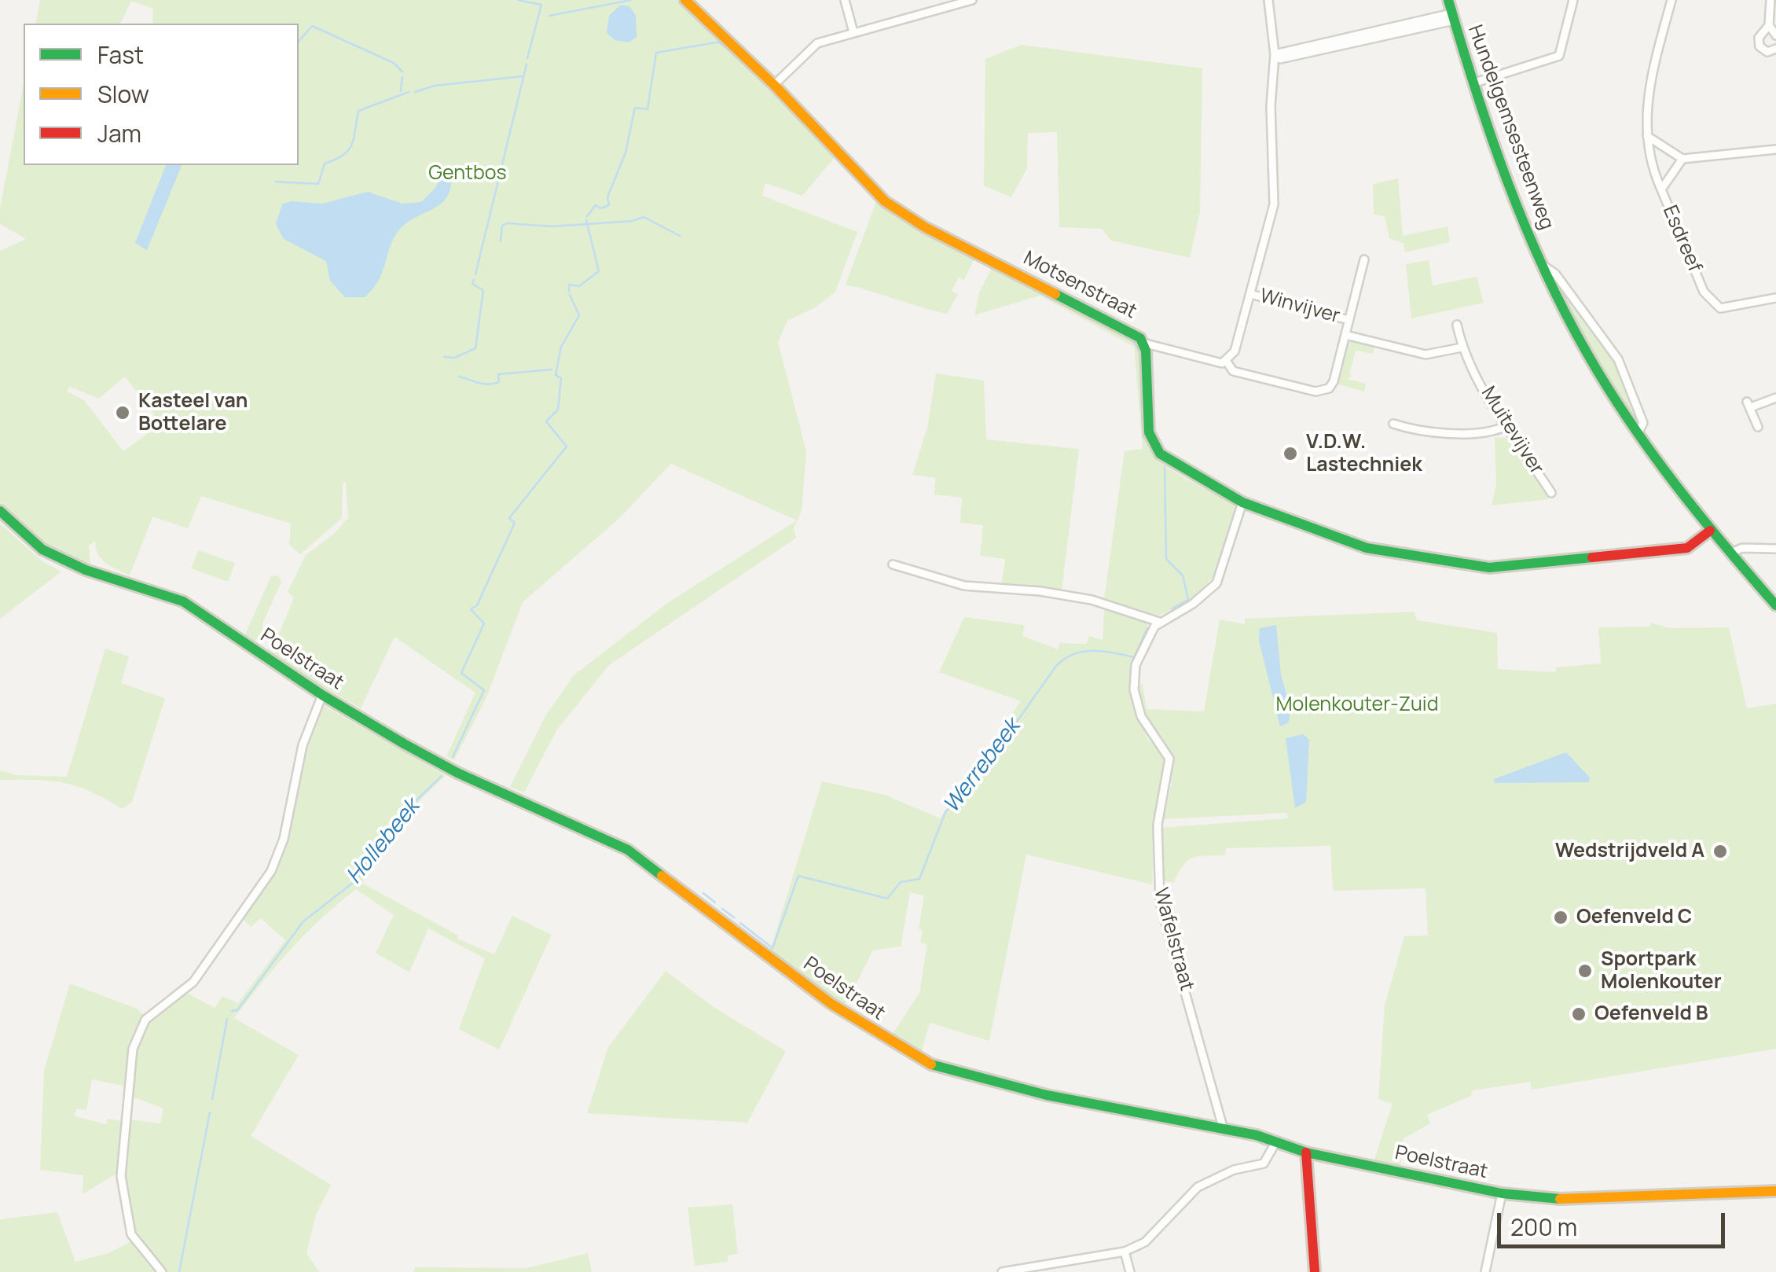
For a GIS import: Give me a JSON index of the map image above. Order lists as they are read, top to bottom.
{
  "streets": {
    "street": [
      "Hundelgemsesteenweg",
      "Esdreef",
      "Motsenstraat",
      "Winvijver",
      "Muitevijver",
      "Poelstraat",
      "Wafelstraat"
    ]
  },
  "crossings": [
    ["Hundelgemsesteenweg", "Motsenstraat"],
    ["Poelstraat", "Wafelstraat"]
  ],
  "water": ["Werrebeek", "Hollebeek"],
  "parks": ["Gentbos", "Molenkouter-Zuid"],
  "places": [
    "Kasteel van Bottelare",
    "V.D.W. Lastechniek",
    "Wedstrijdveld A",
    "Oefenveld C",
    "Sportpark Molenkouter",
    "Oefenveld B"
  ],
  "legend": ["Fast", "Slow", "Jam"],
  "scale_bar": "200 m"
}
